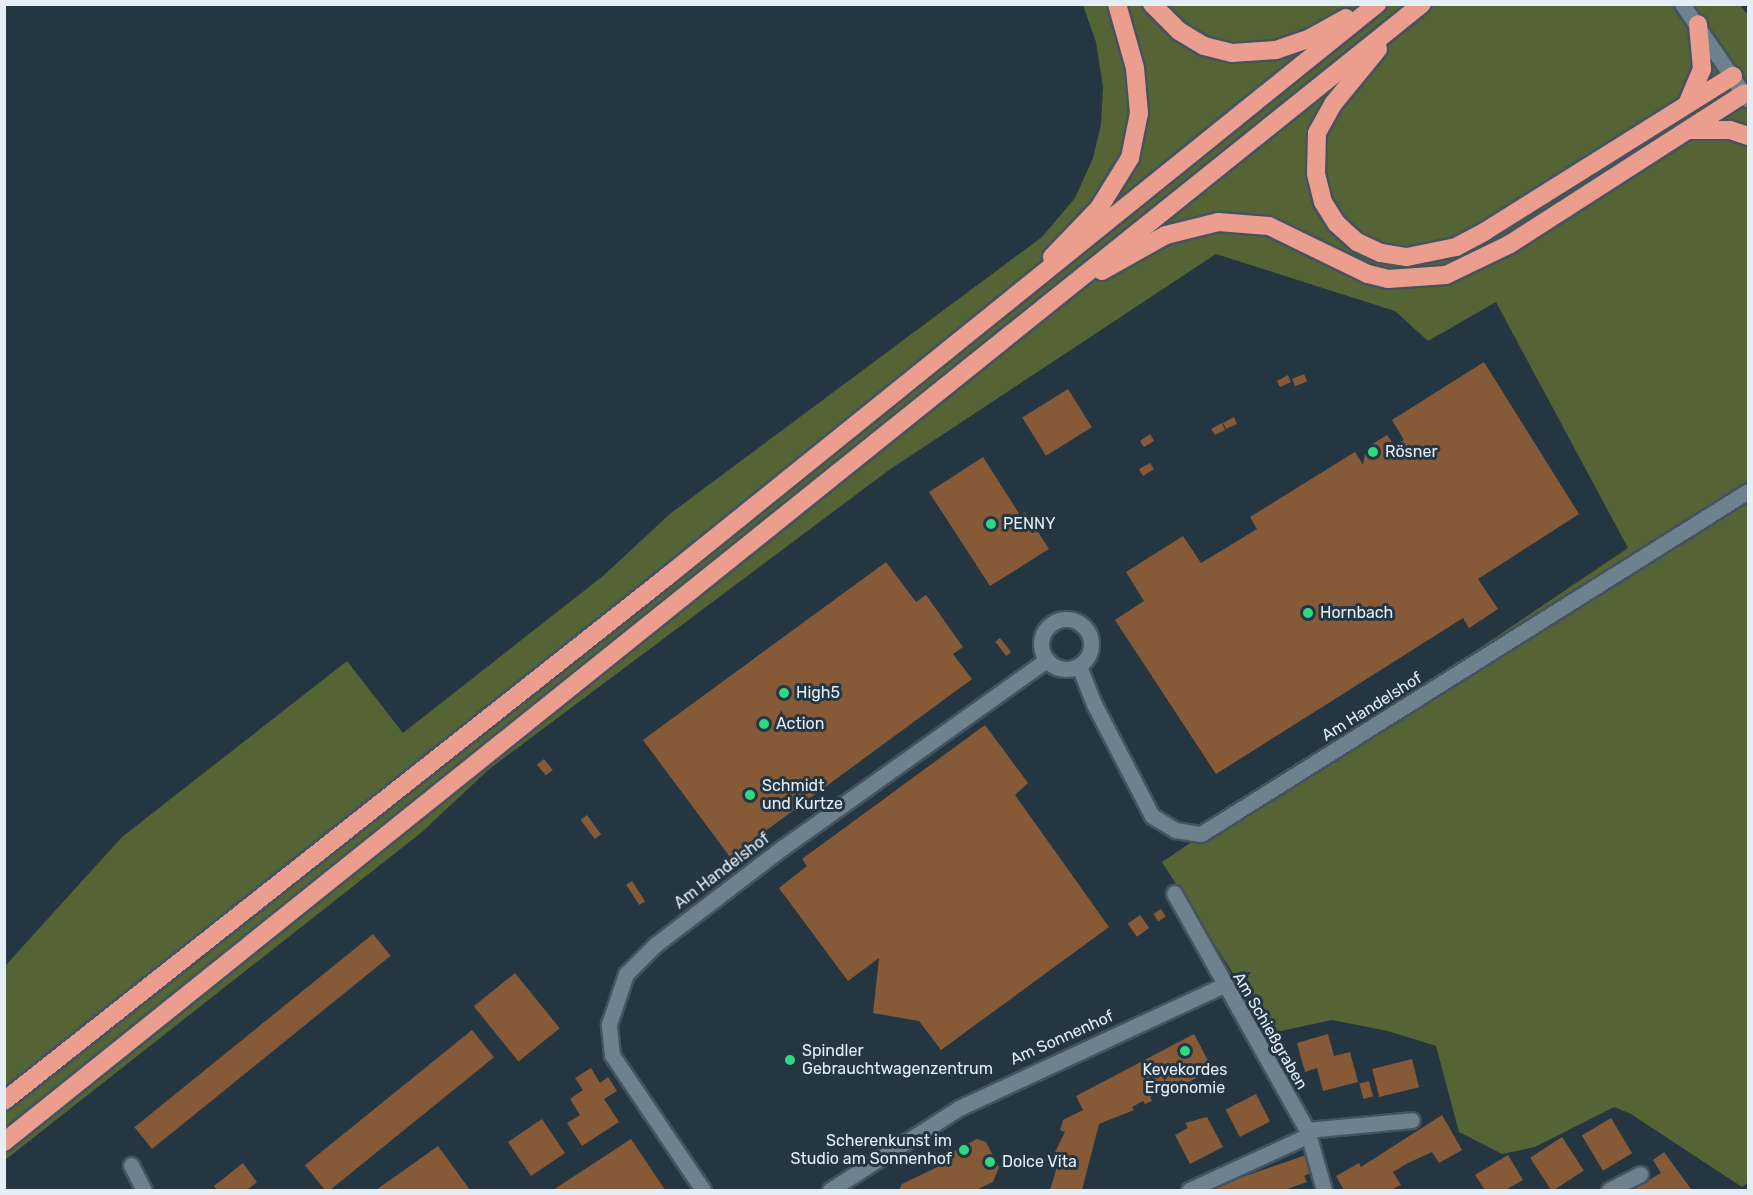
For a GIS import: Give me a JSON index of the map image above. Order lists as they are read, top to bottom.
{
  "streets": {
    "street": ["Am Handelshof", "Am Schießgraben", "Am Sonnenhof"]
  },
  "crossings": [
    ["Am Schießgraben", "Am Sonnenhof"]
  ],
  "places": [
    "Rösner",
    "PENNY",
    "Hornbach",
    "High5",
    "Action",
    "Schmidt und Kurtze",
    "Kevekordes Ergonomie",
    "Spindler Gebrauchtwagenzentrum",
    "Scherenkunst im Studio am Sonnenhof",
    "Dolce Vita"
  ]
}
